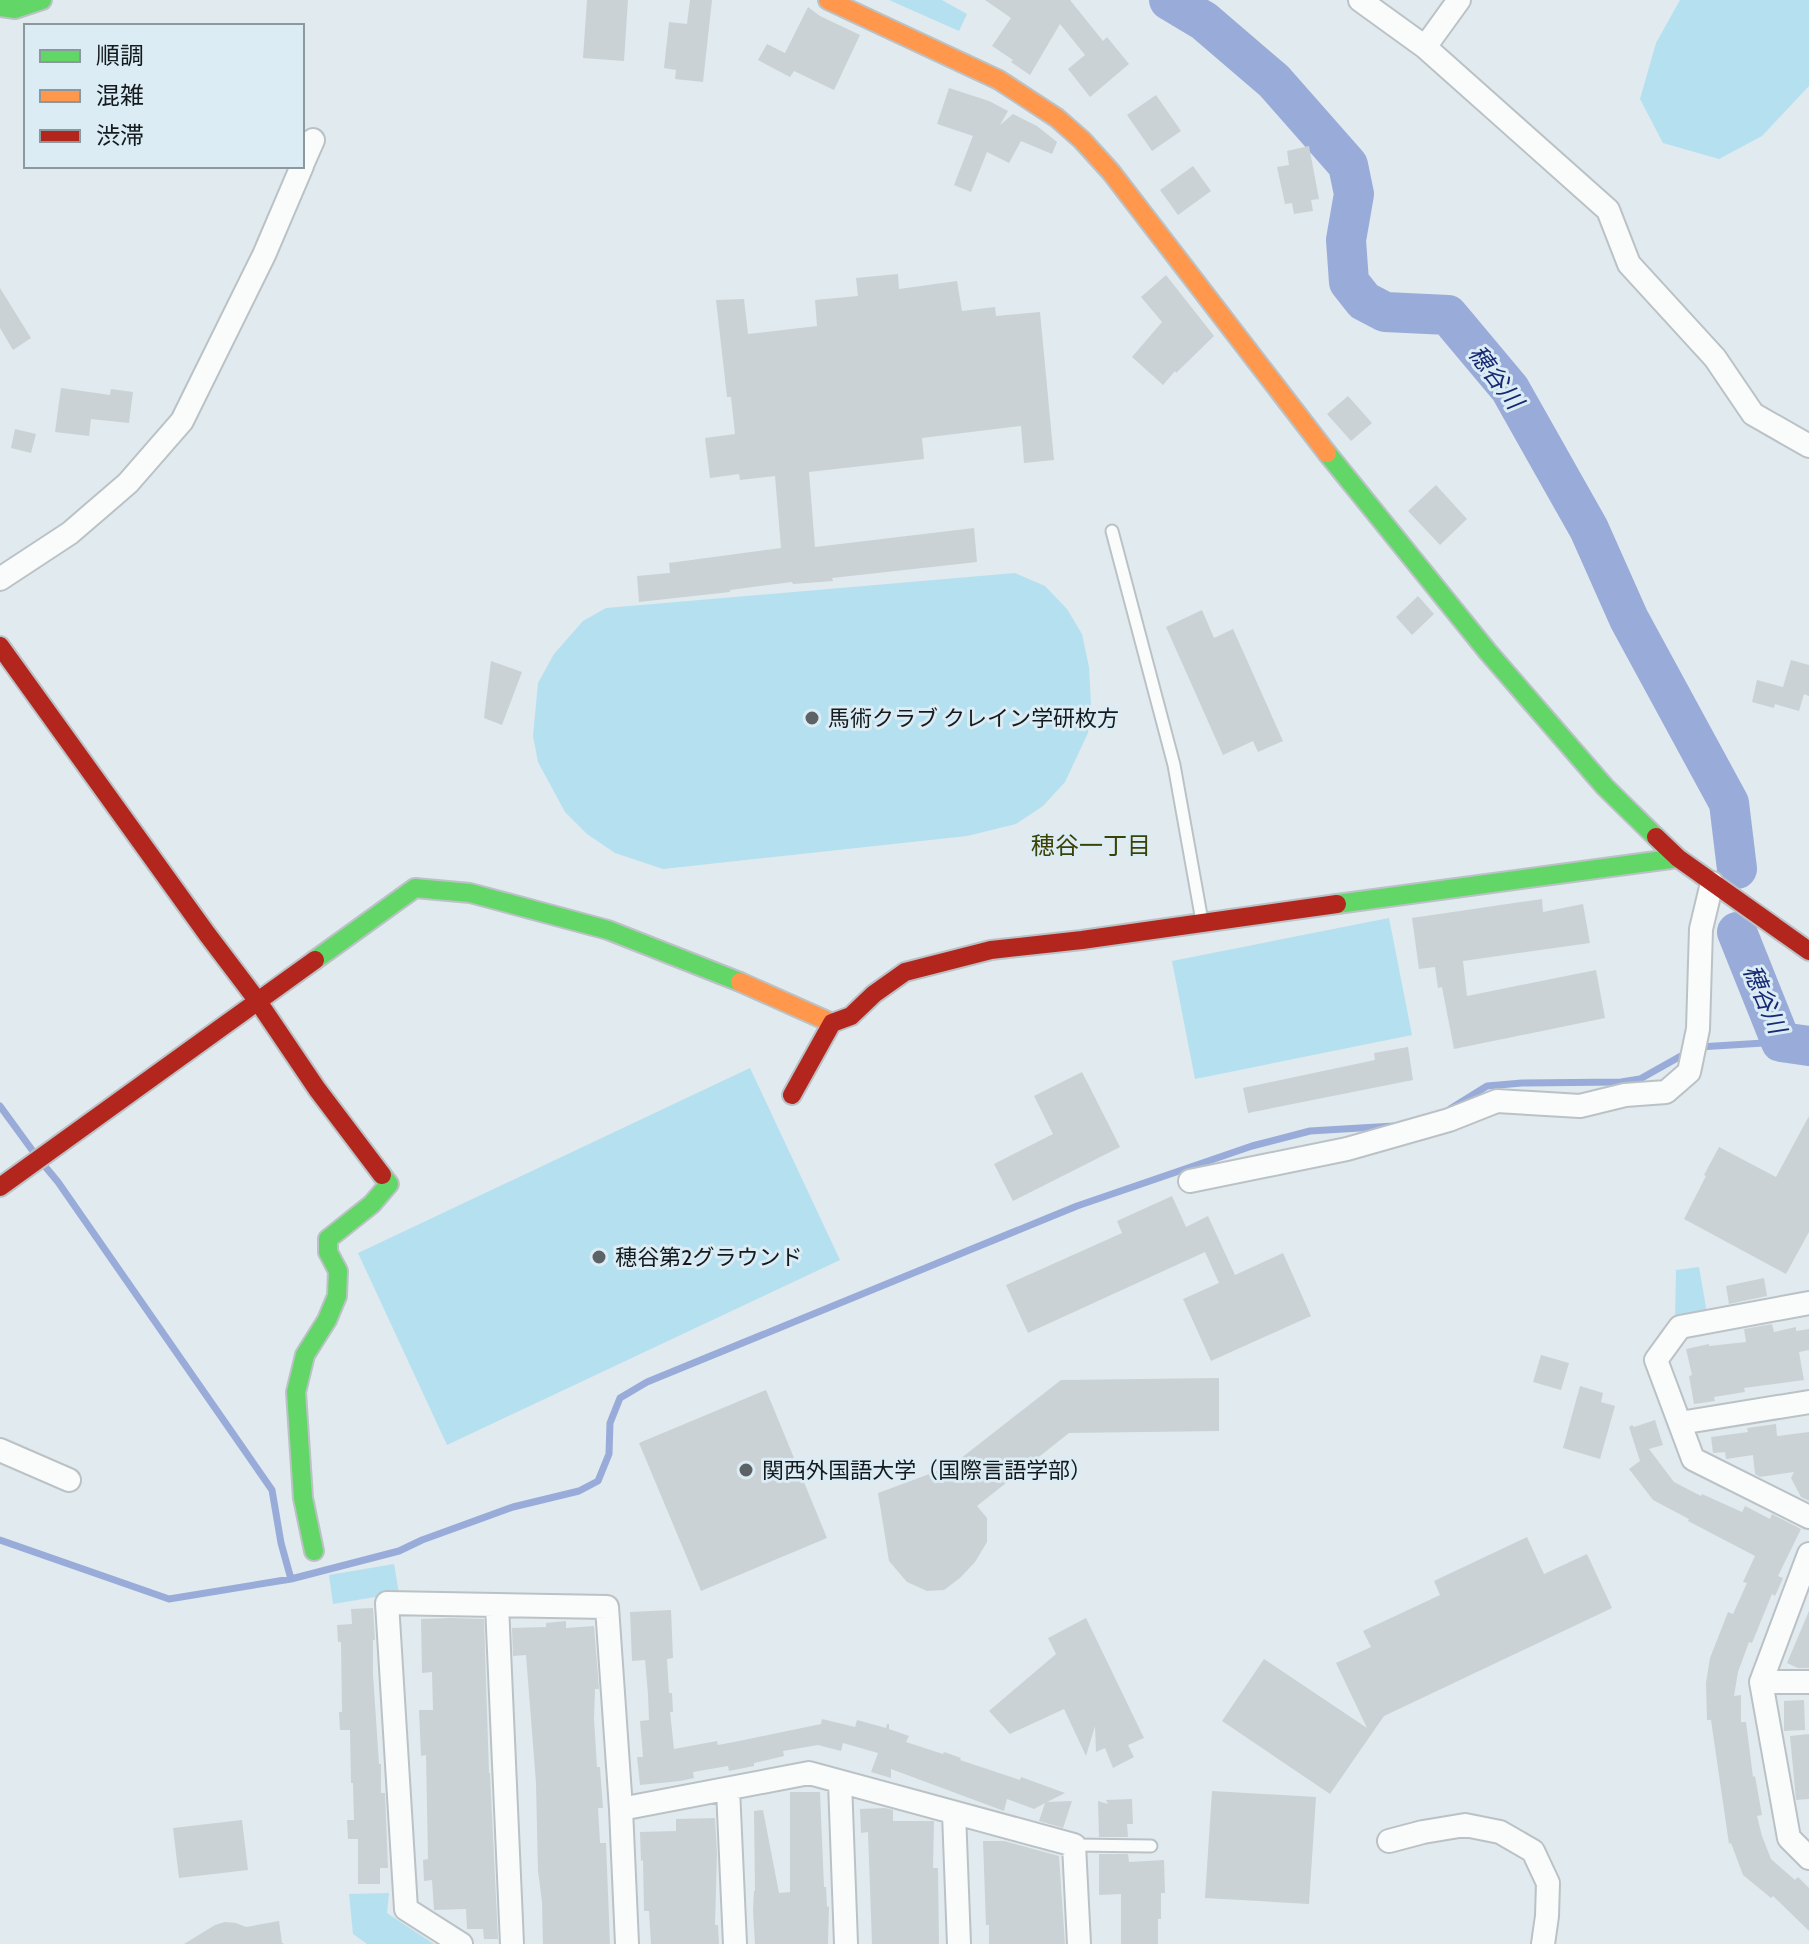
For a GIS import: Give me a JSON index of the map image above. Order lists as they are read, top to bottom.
{
  "districts": ["穂谷一丁目"],
  "water": ["穂谷川"],
  "places": ["馬術クラブ クレイン学研枚方", "穂谷第2グラウンド", "関西外国語大学（国際言語学部）"],
  "legend": ["順調", "混雑", "渋滞"]
}
